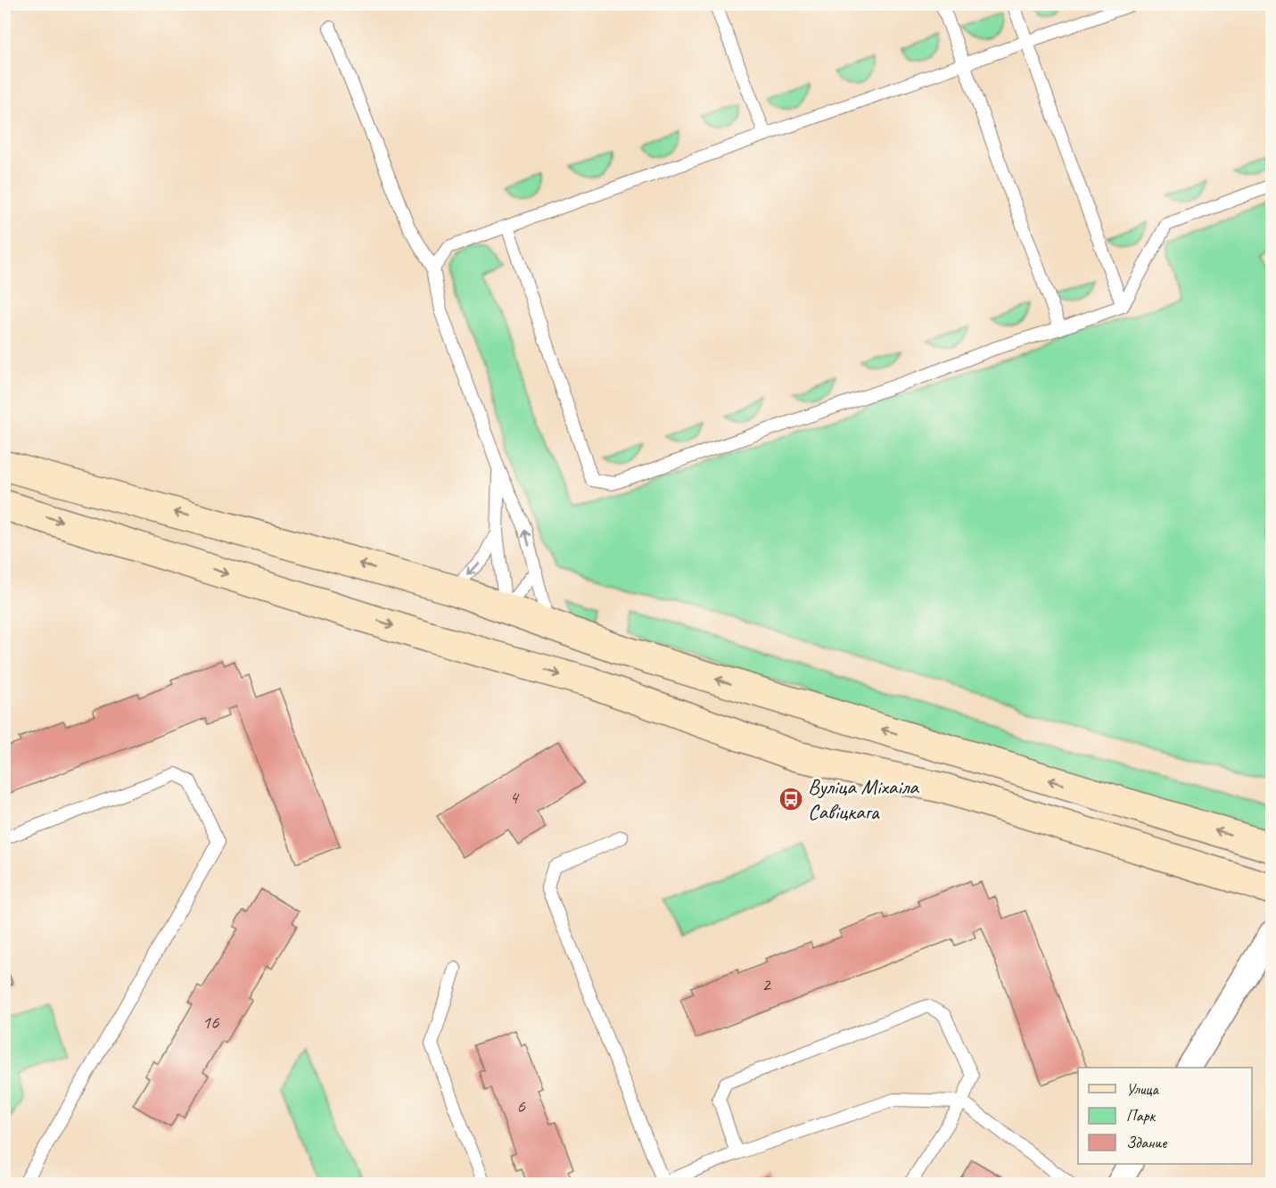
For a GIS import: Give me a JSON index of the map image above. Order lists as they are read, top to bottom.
{
  "places": {
    "bus stop": ["Вуліца Міхаіла Савіцкага"]
  },
  "house_numbers": [
    "4",
    "2",
    "16",
    "6"
  ],
  "legend": ["Улица", "Парк", "Здание"]
}
